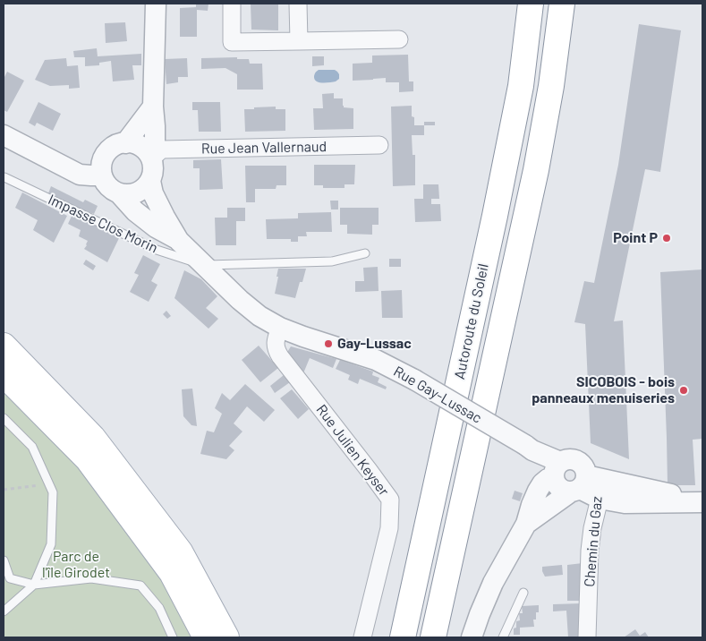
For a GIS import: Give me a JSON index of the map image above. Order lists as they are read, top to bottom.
{
  "streets": {
    "main road": ["Autoroute du Soleil"],
    "street": [
      "Rue Jean Vallernaud",
      "Rue Gay-Lussac",
      "Rue Julien Keyser",
      "Chemin du Gaz"
    ],
    "lane": ["Impasse Clos Morin"]
  },
  "crossings": [
    ["Impasse Clos Morin", "Rue Gay-Lussac"],
    ["Rue Gay-Lussac", "Rue Julien Keyser"]
  ],
  "parks": ["Parc de l'île Girodet"],
  "places": ["Point P", "Gay-Lussac", "SICOBOIS - bois panneaux menuiseries"]
}
